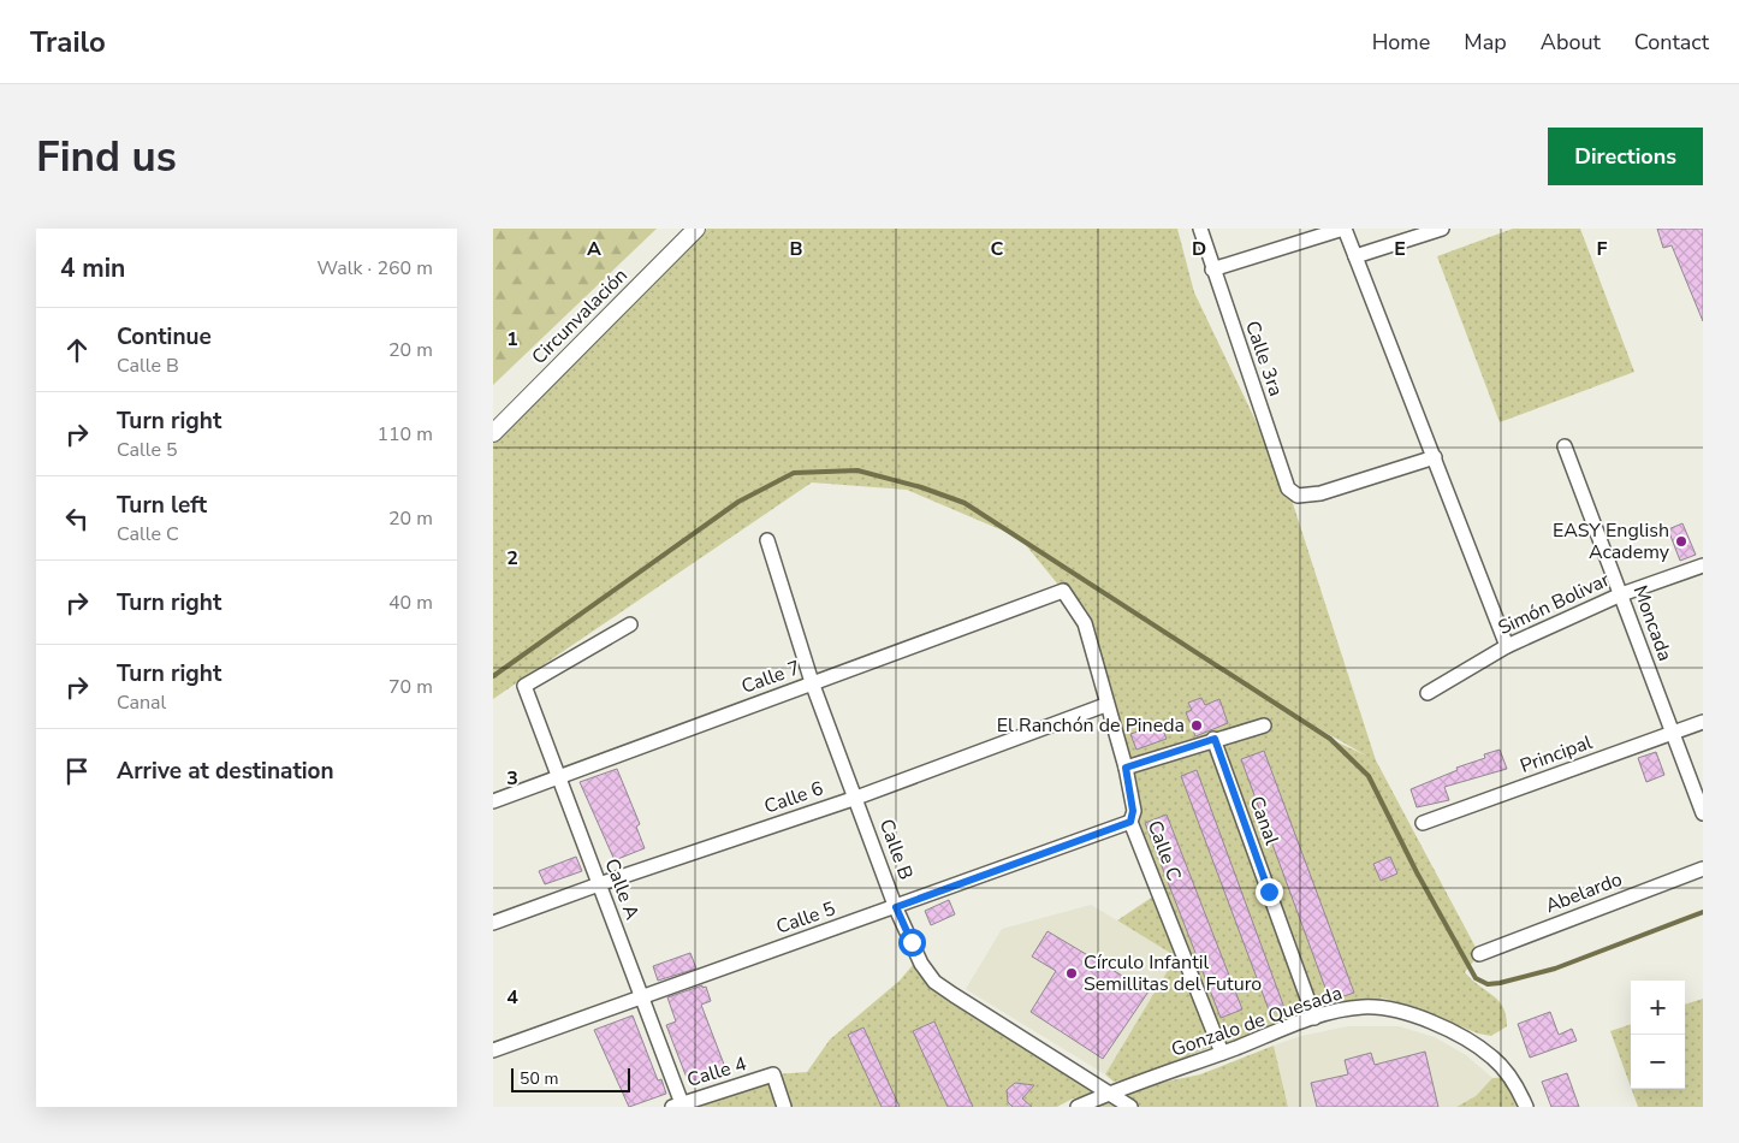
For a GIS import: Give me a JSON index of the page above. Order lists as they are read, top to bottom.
{
  "streets": {
    "street": [
      "Circunvalación",
      "Calle 3ra",
      "Simón Bolivar",
      "Moncada",
      "Calle 7",
      "Principal",
      "Calle 6",
      "Canal",
      "Calle B",
      "Calle C",
      "Calle A",
      "Abelardo",
      "Calle 5",
      "Gonzalo de Quesada",
      "Calle 4"
    ]
  },
  "crossings": [
    ["Simón Bolivar", "Moncada"],
    ["Moncada", "Principal"],
    ["Calle 7", "Calle B"],
    ["Calle 7", "Calle C"],
    ["Calle 7", "Calle A"],
    ["Calle 6", "Calle B"],
    ["Calle 6", "Calle C"],
    ["Calle 6", "Calle A"],
    ["Canal", "Gonzalo de Quesada"],
    ["Calle B", "Calle 5"],
    ["Calle B", "Gonzalo de Quesada"],
    ["Calle C", "Calle 5"],
    ["Calle C", "Gonzalo de Quesada"],
    ["Calle A", "Calle 5"],
    ["Calle A", "Calle 4"]
  ],
  "places": ["EASY English Academy", "El Ranchón de Pineda", "Círculo Infantil Semillitas del Futuro"],
  "scale_bar": "50 m",
  "page": {
    "header": "Trailo",
    "nav": [
      "Home",
      "Map",
      "About",
      "Contact"
    ],
    "buttons": "Directions",
    "title": "Find us",
    "heading": ["4 min", "Walk · 260 m"],
    "list": [
      ["Continue", "Calle B", "20 m"],
      ["Turn right", "Calle 5", "110 m"],
      ["Turn left", "Calle C", "20 m"],
      ["Turn right", "40 m"],
      ["Turn right", "Canal", "70 m"],
      "Arrive at destination"
    ],
    "map_buttons": ["+", "−"],
    "scale": "50 m"
  },
  "grid": {
    "columns": [
      "A",
      "B",
      "C",
      "D",
      "E",
      "F"
    ],
    "rows": [
      "1",
      "2",
      "3",
      "4"
    ]
  }
}
